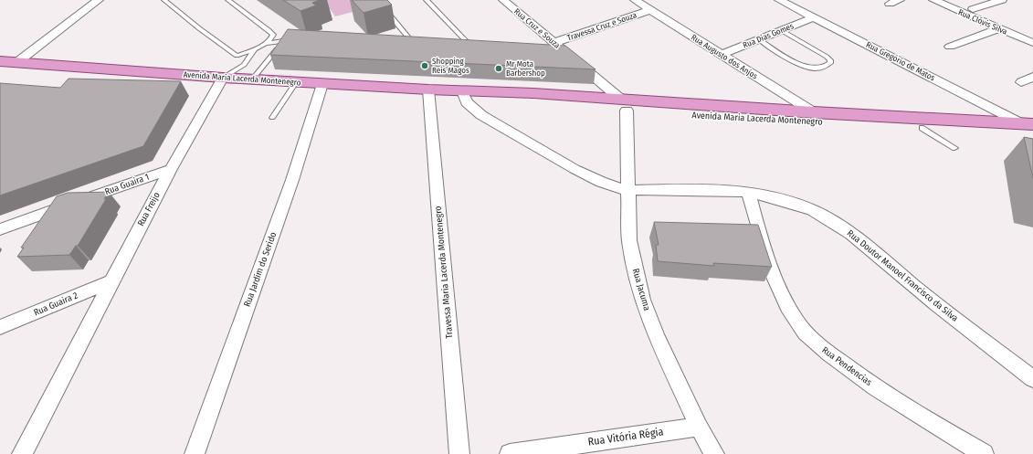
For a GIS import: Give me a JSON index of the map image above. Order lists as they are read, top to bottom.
{
  "streets": {
    "main road": ["Avenida Maria Lacerda Montenegro"],
    "street": [
      "Rua Clóvis Silva",
      "Travessa Cruz e Souza",
      "Rua Cruz e Souza",
      "Rua Dias Gomes",
      "Rua Augusto dos Anjos",
      "Rua Gregório de Matos",
      "Rua Guaira 1",
      "Rua Freijo",
      "Rua Jardim do Serido",
      "Travessa Maria Lacerda Montenegro",
      "Rua Doutor Manoel Francisco da Silva",
      "Rua Jacuma",
      "Rua Guaira 2",
      "Rua Pendencias",
      "Rua Vitória Régia"
    ]
  },
  "crossings": [
    ["Travessa Cruz e Souza", "Rua Cruz e Souza"],
    ["Travessa Cruz e Souza", "Rua Augusto dos Anjos"],
    ["Rua Cruz e Souza", "Avenida Maria Lacerda Montenegro"],
    ["Rua Cruz e Souza", "Rua Jacuma"],
    ["Rua Dias Gomes", "Rua Augusto dos Anjos"],
    ["Rua Dias Gomes", "Rua Gregório de Matos"],
    ["Rua Augusto dos Anjos", "Avenida Maria Lacerda Montenegro"],
    ["Rua Gregório de Matos", "Avenida Maria Lacerda Montenegro"],
    ["Avenida Maria Lacerda Montenegro", "Rua Freijo"],
    ["Avenida Maria Lacerda Montenegro", "Rua Jardim do Serido"],
    ["Avenida Maria Lacerda Montenegro", "Travessa Maria Lacerda Montenegro"],
    ["Avenida Maria Lacerda Montenegro", "Rua Doutor Manoel Francisco da Silva"],
    ["Avenida Maria Lacerda Montenegro", "Rua Jacuma"],
    ["Rua Guaira 1", "Rua Freijo"],
    ["Rua Freijo", "Rua Guaira 2"],
    ["Rua Doutor Manoel Francisco da Silva", "Rua Jacuma"],
    ["Rua Doutor Manoel Francisco da Silva", "Rua Pendencias"],
    ["Rua Jacuma", "Rua Vitória Régia"]
  ],
  "places": ["Shopping Reis Magos", "Mr Mota Barbershop"]
}
